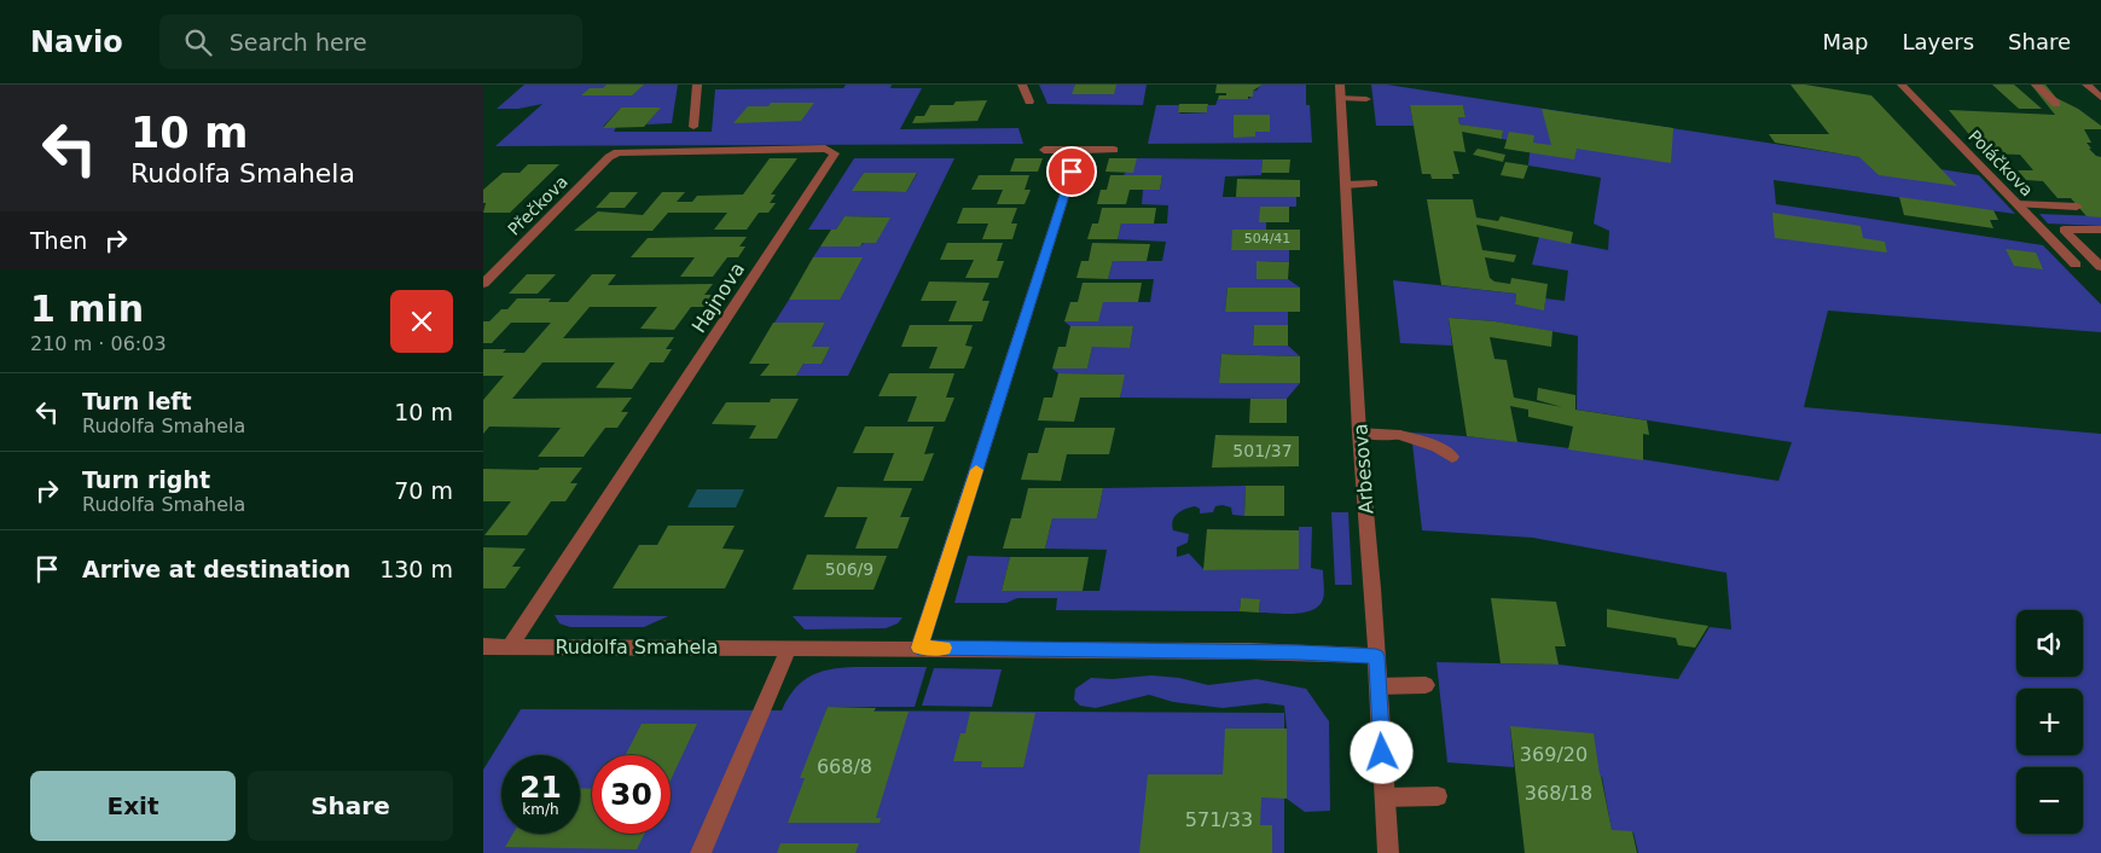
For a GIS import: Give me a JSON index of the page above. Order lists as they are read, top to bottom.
{
  "streets": {
    "street": [
      "Poláčkova",
      "Přečkova",
      "Hajnova",
      "Arbesova",
      "Rudolfa Smahela"
    ]
  },
  "crossings": [
    ["Přečkova", "Hajnova"],
    ["Hajnova", "Rudolfa Smahela"],
    ["Arbesova", "Rudolfa Smahela"]
  ],
  "house_numbers": [
    "504/41",
    "501/37",
    "506/9",
    "369/20",
    "668/8",
    "368/18",
    "571/33"
  ],
  "page": {
    "header": "Navio",
    "search": "Search here",
    "nav": ["Map", "Layers", "Share"],
    "turn": ["10 m", "Rudolfa Smahela"],
    "then": "Then",
    "heading": ["1 min", "210 m · 06:03"],
    "list": [
      {
        "name": "Turn left",
        "note": "Rudolfa Smahela",
        "value": "10 m"
      },
      {
        "name": "Turn right",
        "note": "Rudolfa Smahela",
        "value": "70 m"
      },
      {
        "name": "Arrive at destination",
        "value": "130 m"
      }
    ],
    "map_buttons": ["+", "−"],
    "speed": "21 km/h",
    "limit": "30",
    "buttons": ["Exit", "Share"]
  }
}
